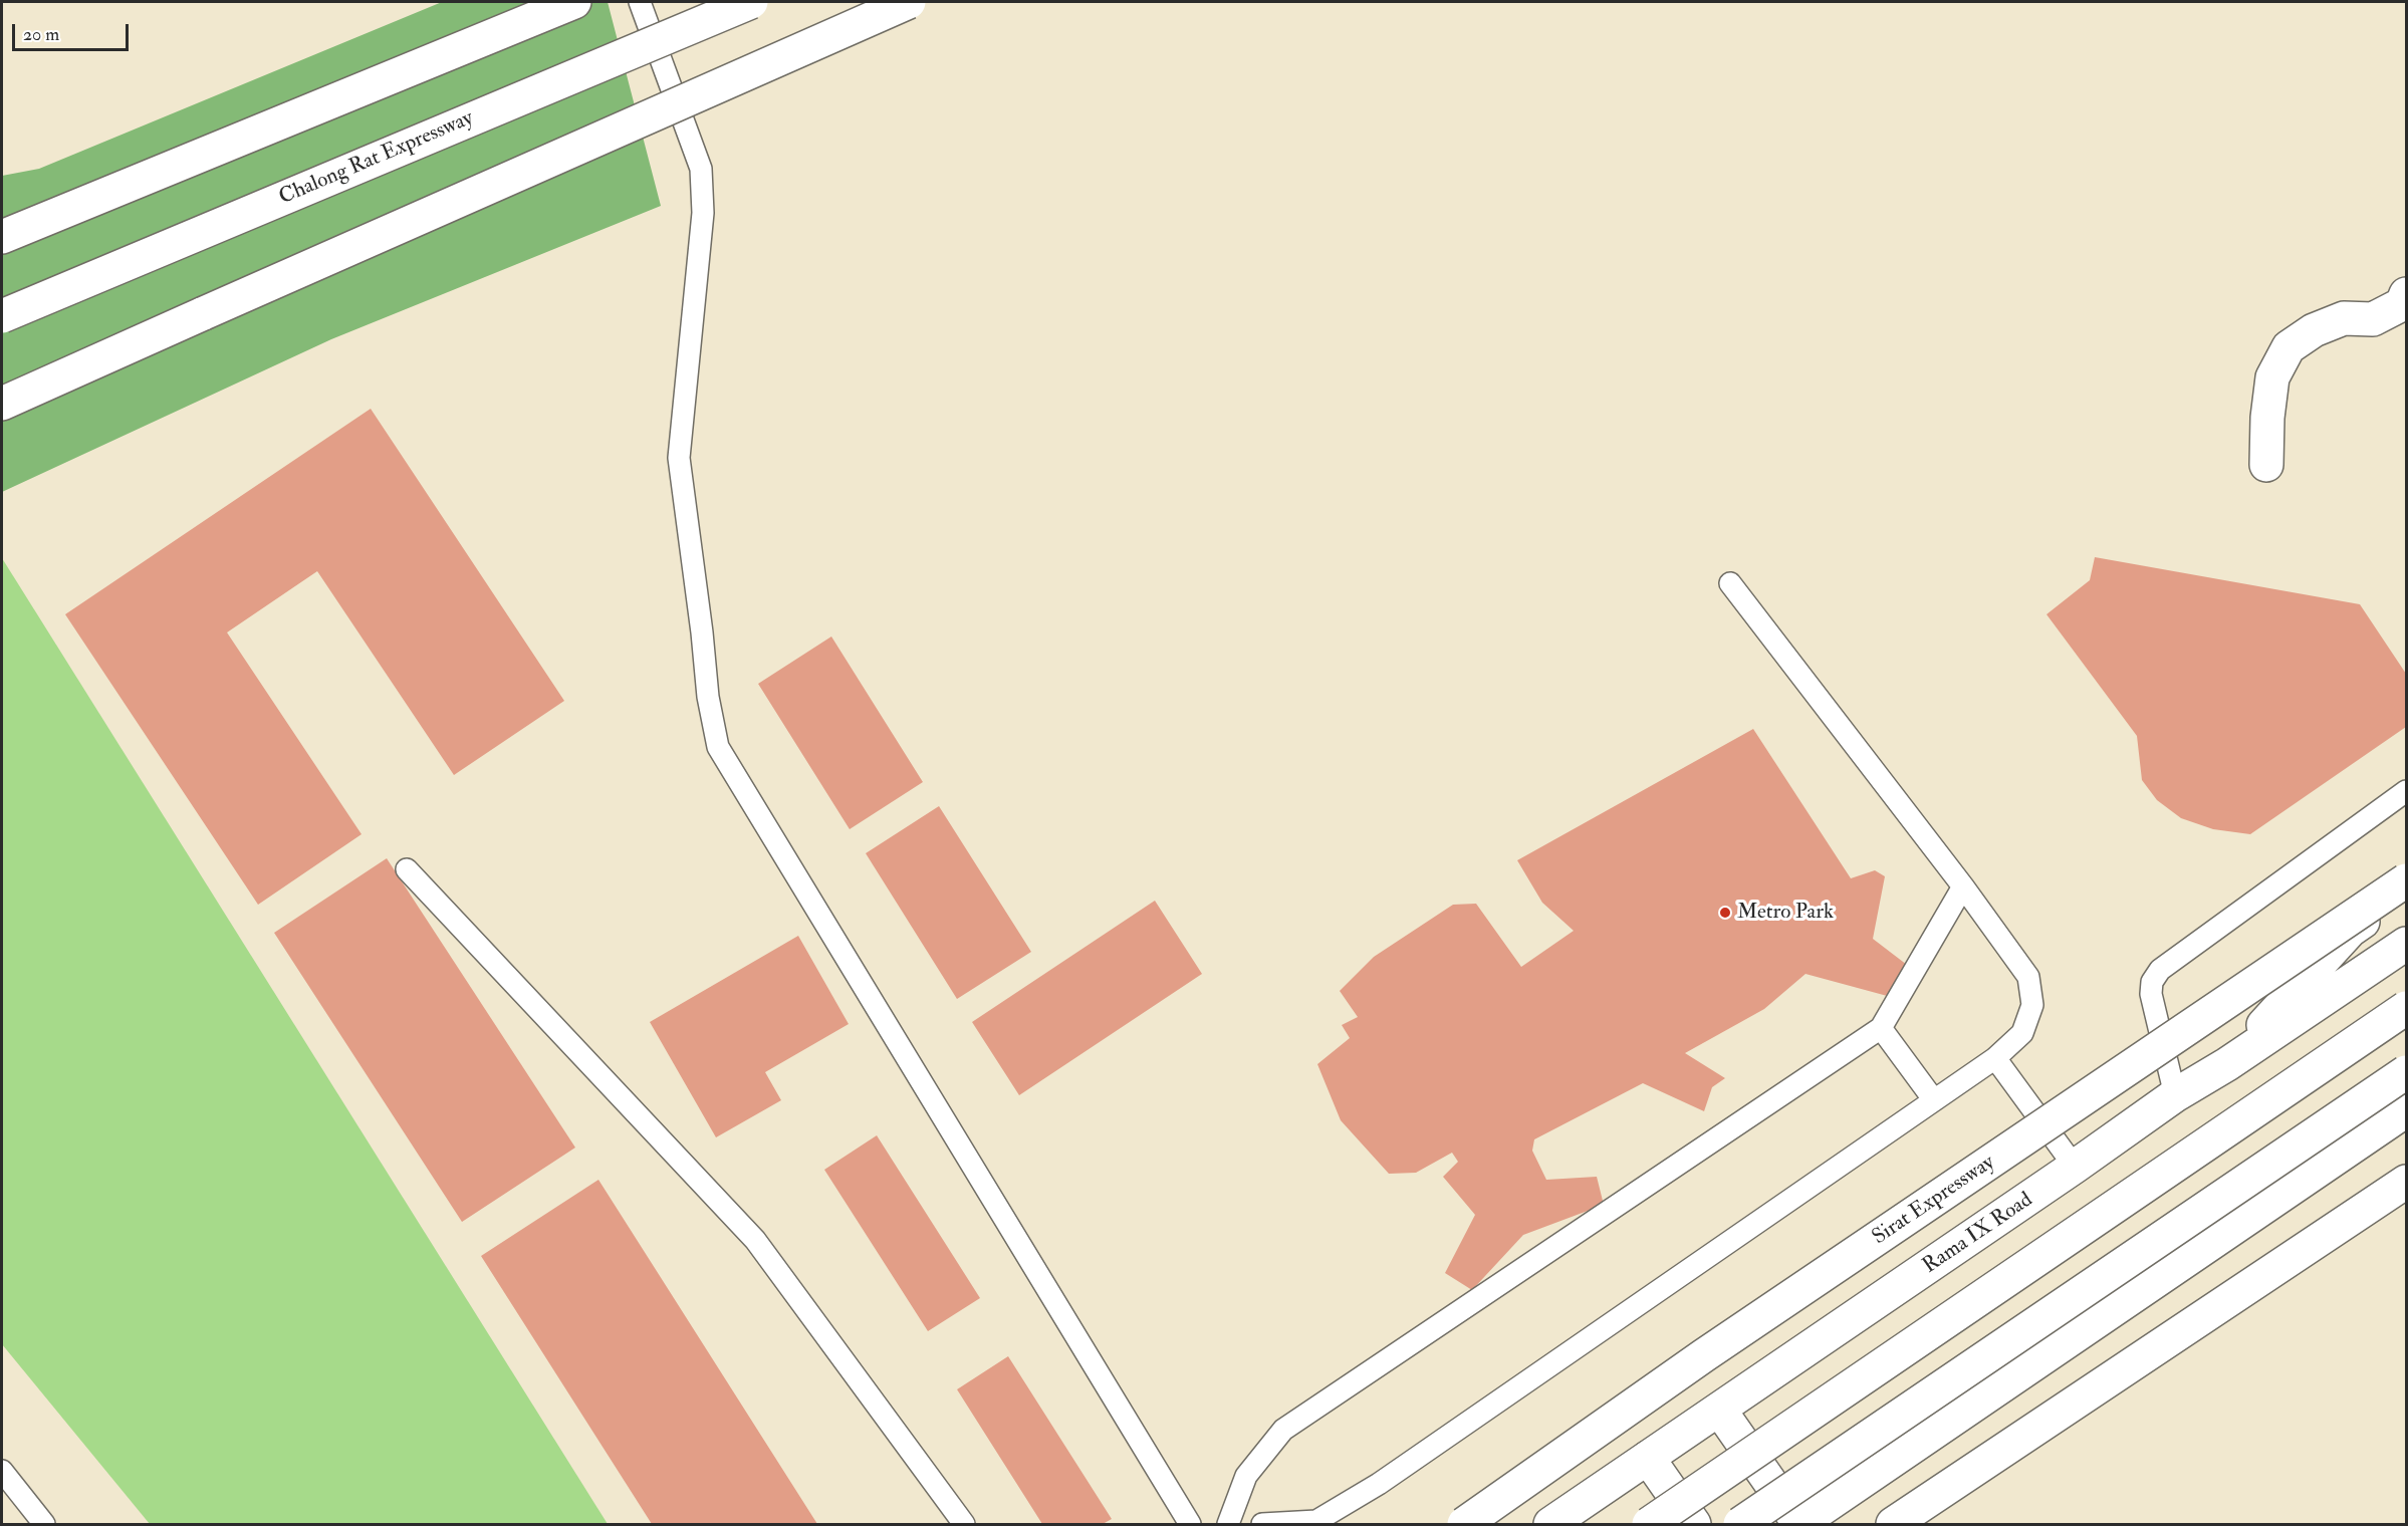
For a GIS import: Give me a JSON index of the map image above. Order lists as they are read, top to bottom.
{
  "streets": {
    "main road": ["Chalong Rat Expressway", "Sirat Expressway", "Rama IX Road"]
  },
  "places": ["Metro Park"],
  "scale_bar": "20 m"
}
